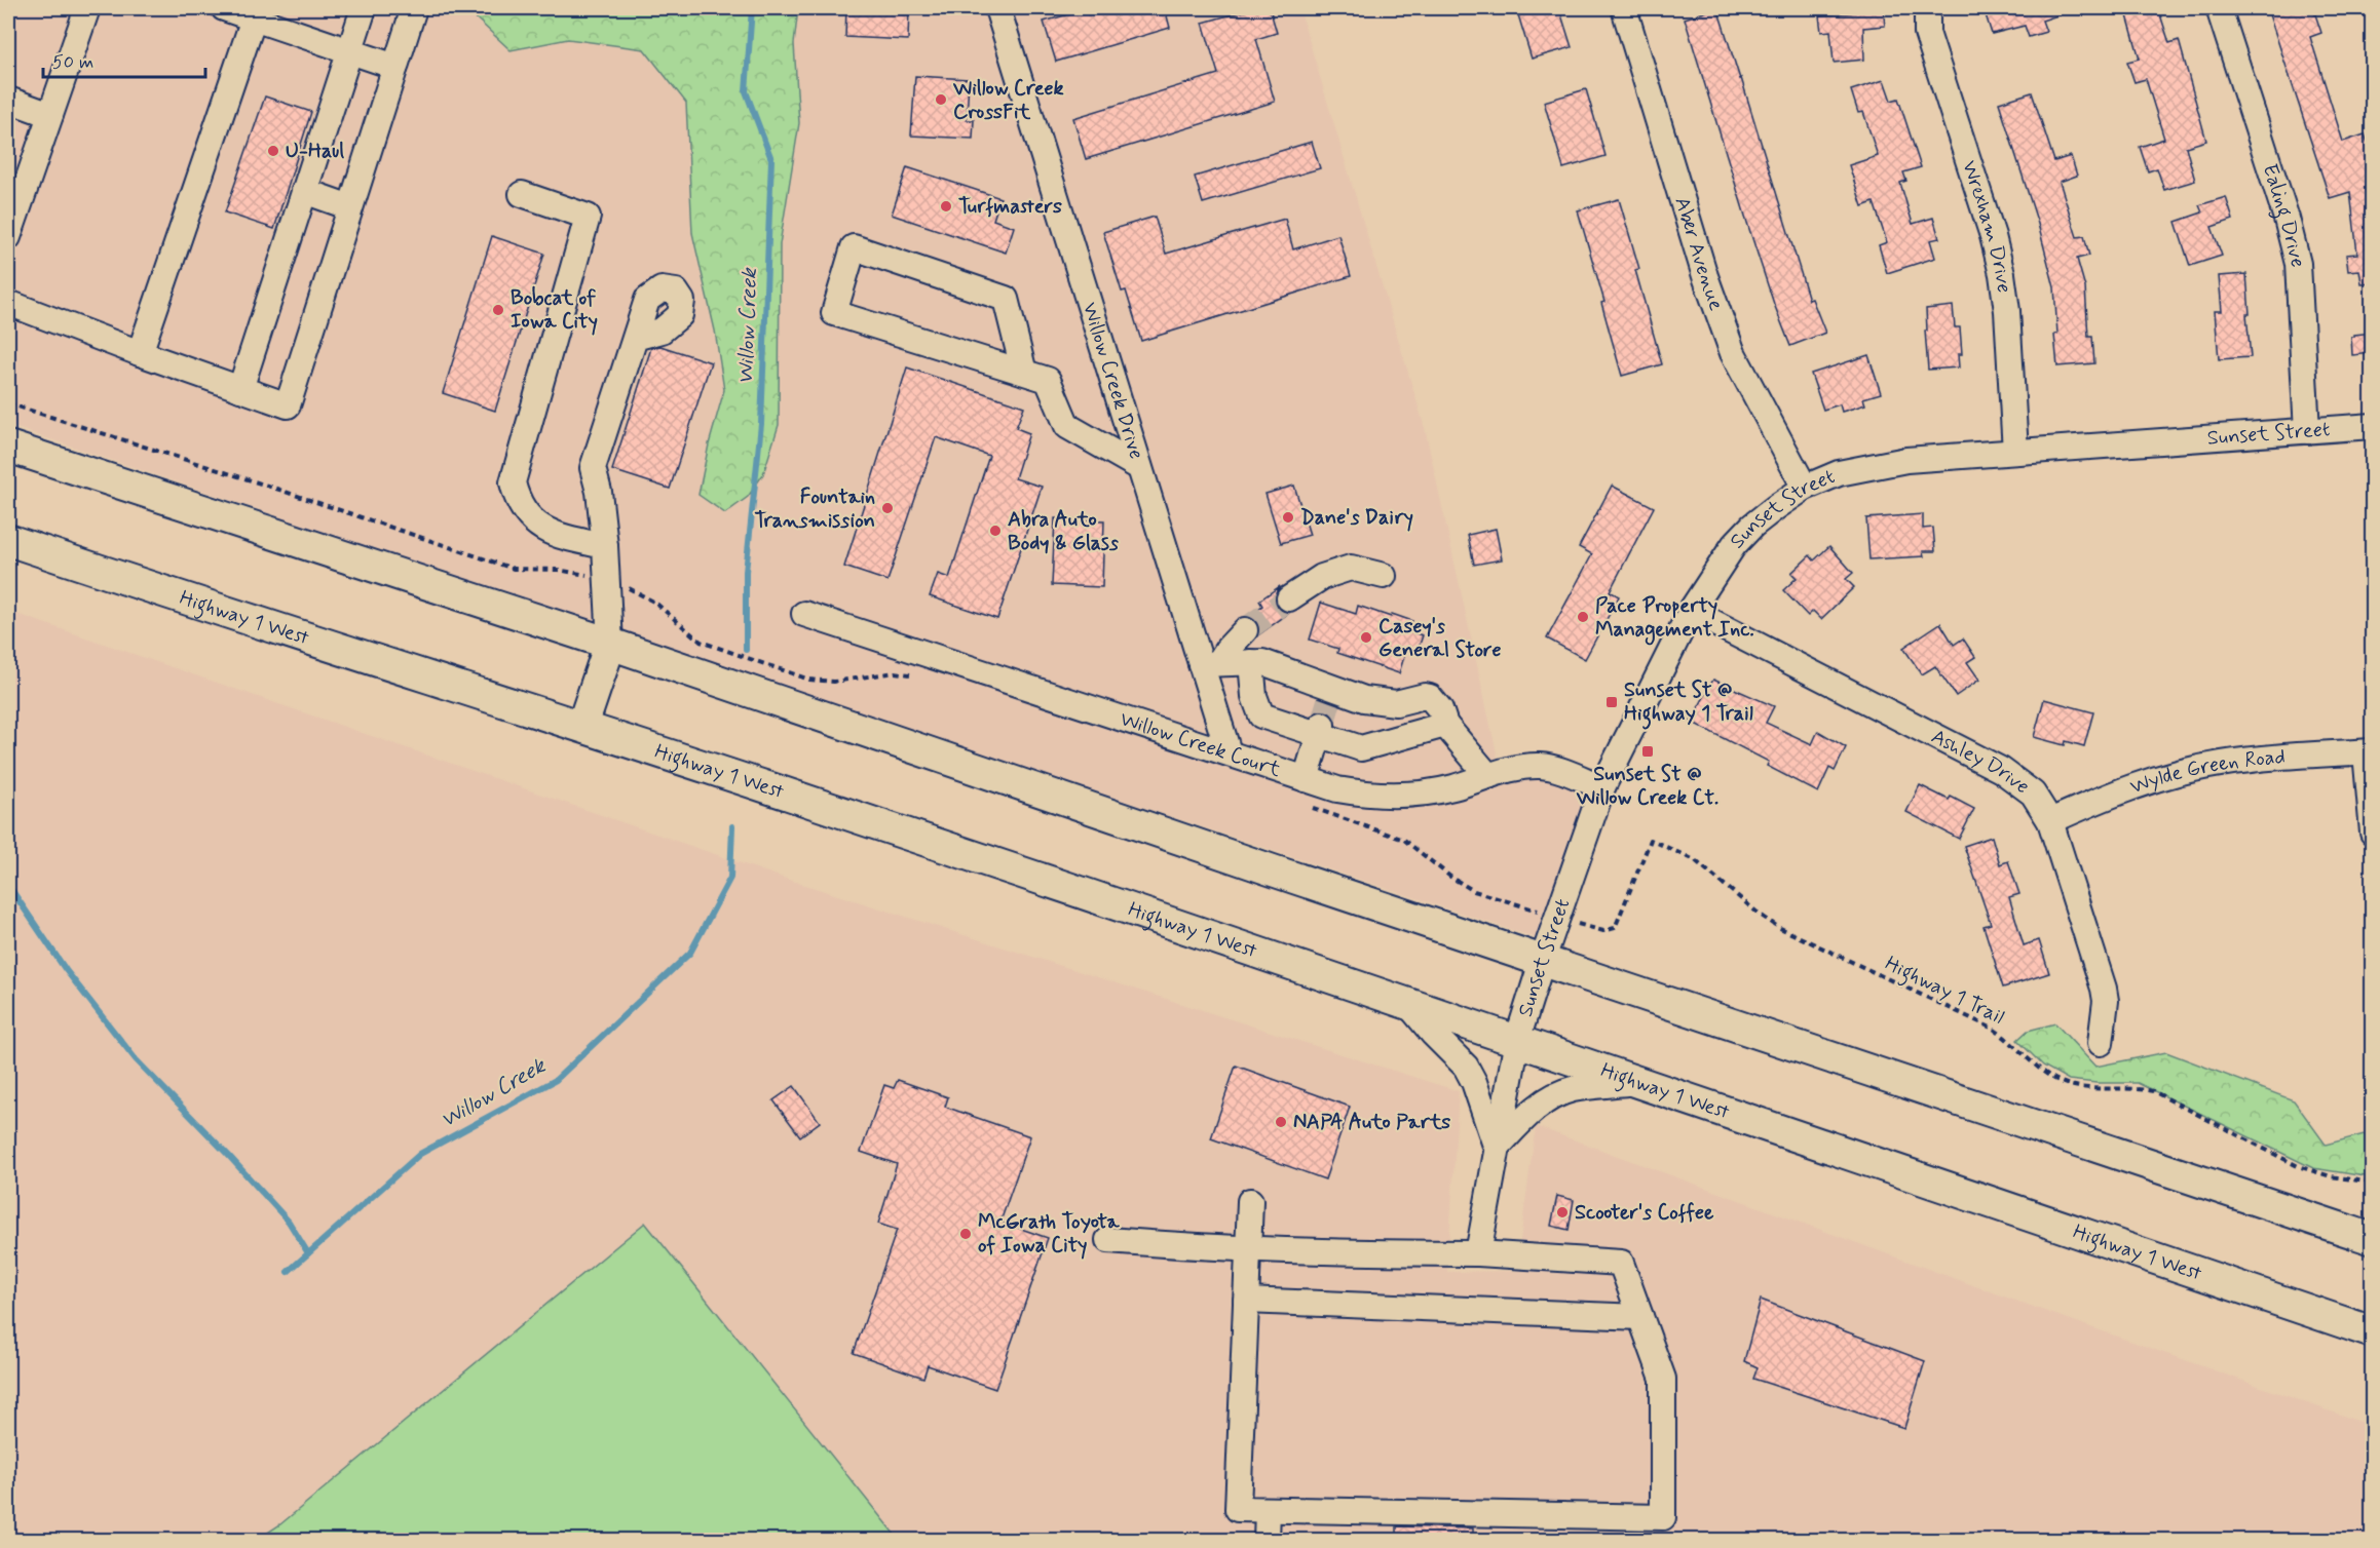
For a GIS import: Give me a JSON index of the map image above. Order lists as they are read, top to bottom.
{
  "streets": {
    "main road": ["Highway 1 West"],
    "street": [
      "Ealing Drive",
      "Wrexham Drive",
      "Aber Avenue",
      "Willow Creek Drive",
      "Sunset Street",
      "Willow Creek Court",
      "Ashley Drive",
      "Wylde Green Road"
    ],
    "path": ["Highway 1 Trail"]
  },
  "crossings": [
    ["Ealing Drive", "Sunset Street"],
    ["Wrexham Drive", "Sunset Street"],
    ["Aber Avenue", "Sunset Street"],
    ["Willow Creek Drive", "Willow Creek Court"],
    ["Sunset Street", "Highway 1 West"],
    ["Sunset Street", "Willow Creek Court"],
    ["Sunset Street", "Ashley Drive"],
    ["Sunset Street", "Highway 1 Trail"],
    ["Ashley Drive", "Wylde Green Road"]
  ],
  "water": ["Willow Creek"],
  "places": {
    "other": [
      "Willow Creek CrossFit",
      "U-Haul",
      "Turfmasters",
      "Bobcat of Iowa City",
      "Fountain Transmission",
      "Dane's Dairy",
      "Abra Auto Body & Glass",
      "Pace Property Management Inc.",
      "Casey's General Store",
      "NAPA Auto Parts",
      "Scooter's Coffee",
      "McGrath Toyota of Iowa City"
    ],
    "transit": ["Sunset St @ Highway 1 Trail", "Sunset St @ Willow Creek Ct."]
  },
  "scale_bar": "50 m"
}
